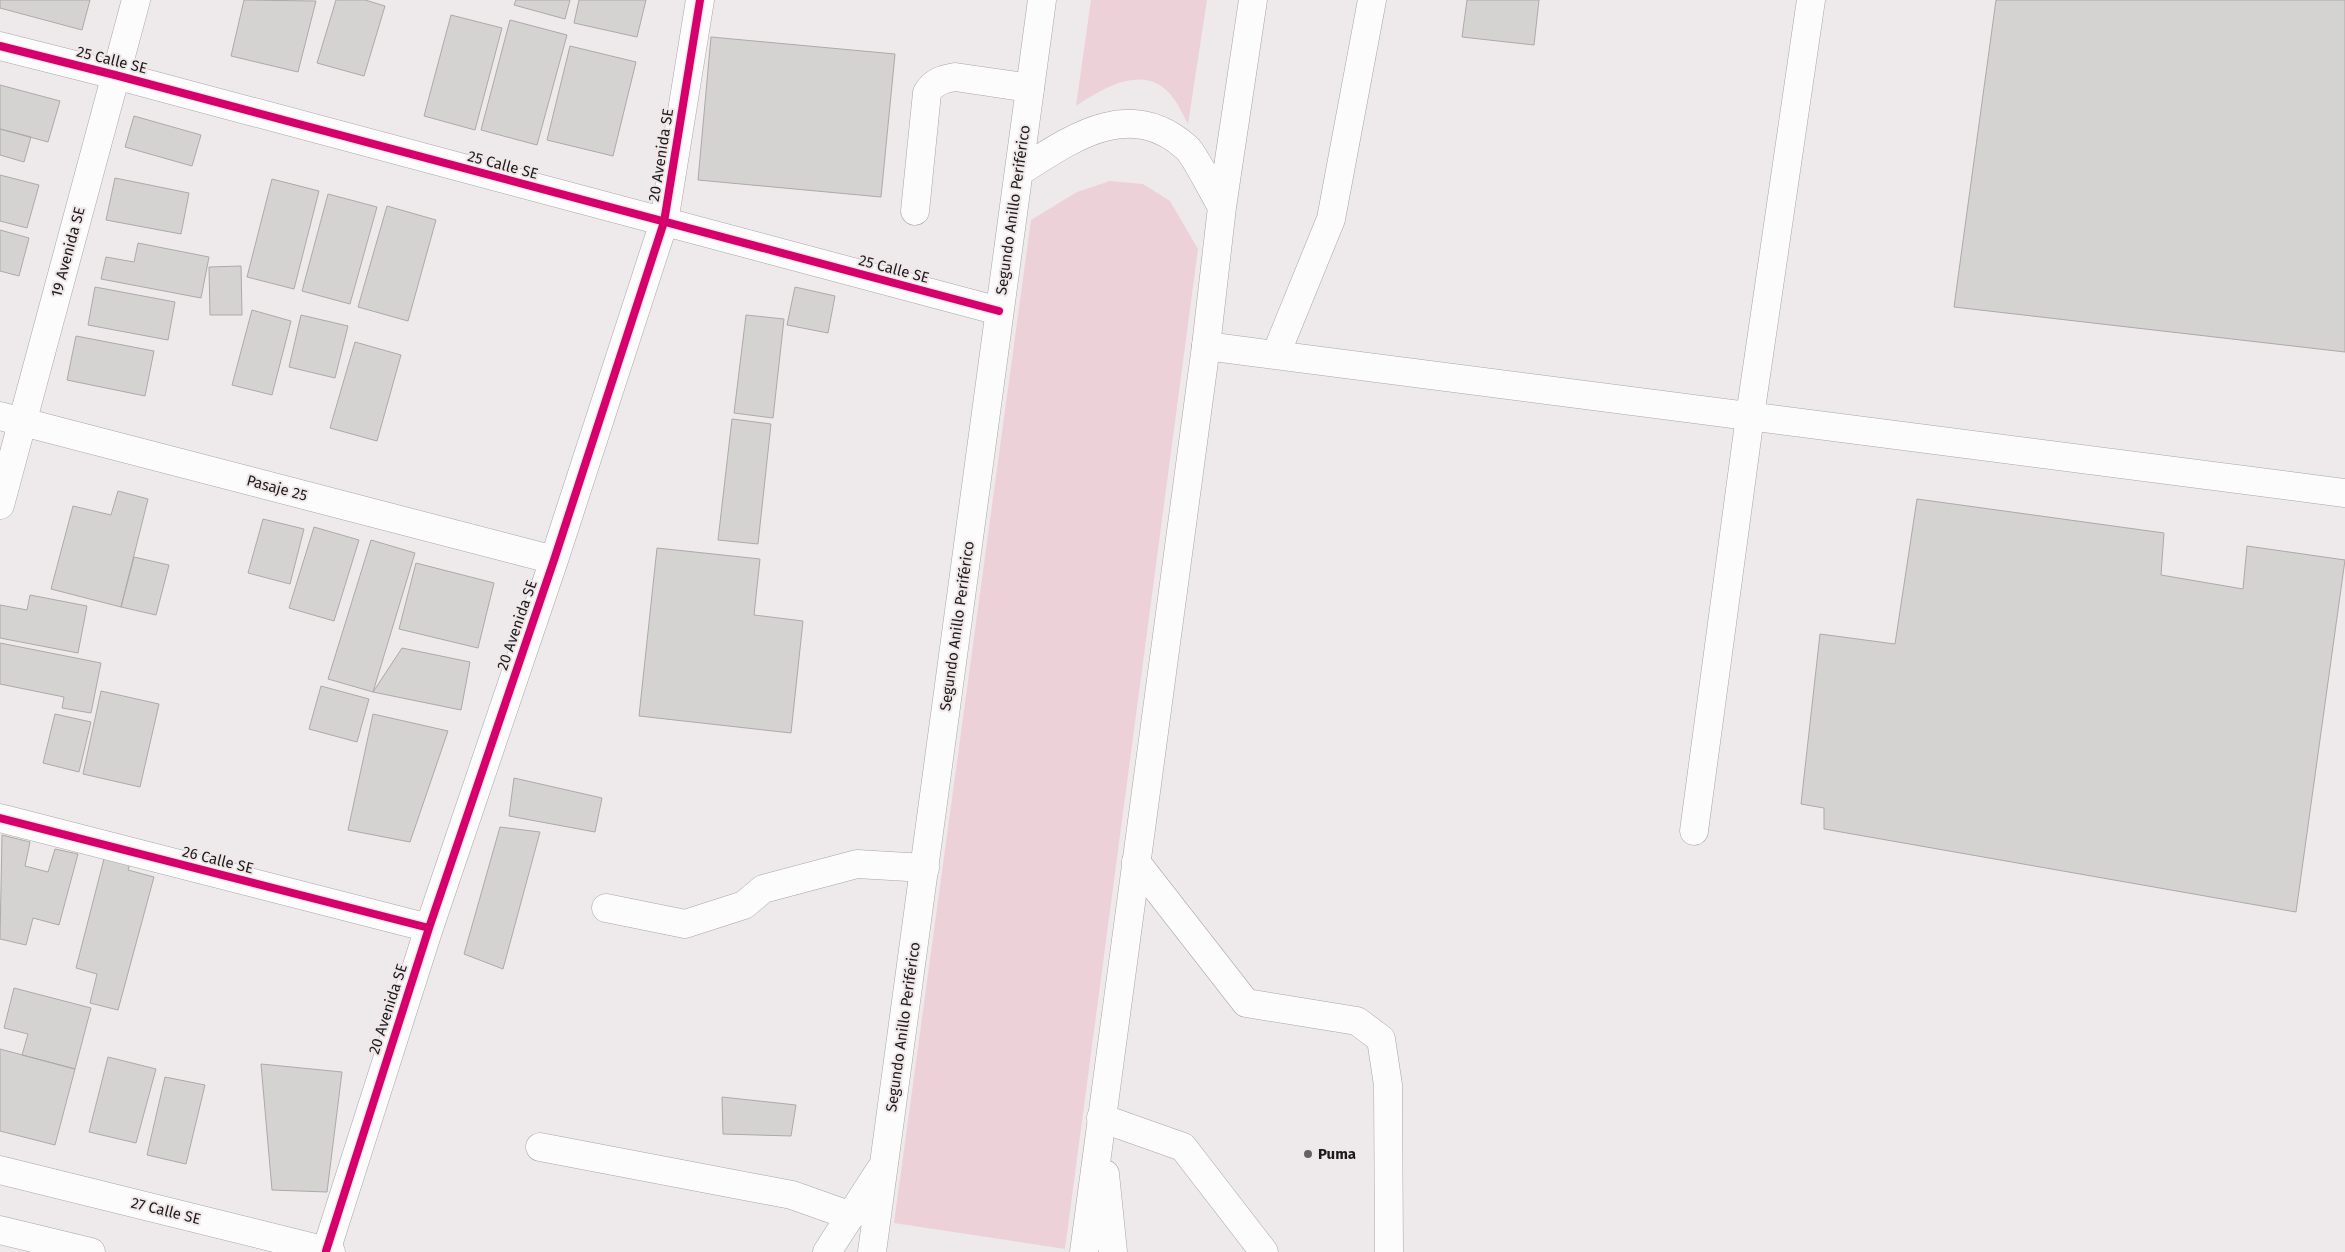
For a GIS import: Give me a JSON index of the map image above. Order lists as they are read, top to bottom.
{
  "streets": {
    "main road": [
      "25 Calle SE",
      "20 Avenida SE",
      "Segundo Anillo Periférico",
      "19 Avenida SE",
      "Pasaje 25",
      "26 Calle SE",
      "27 Calle SE"
    ]
  },
  "crossings": [
    ["25 Calle SE", "20 Avenida SE"],
    ["25 Calle SE", "Segundo Anillo Periférico"],
    ["25 Calle SE", "19 Avenida SE"],
    ["20 Avenida SE", "Pasaje 25"],
    ["20 Avenida SE", "26 Calle SE"],
    ["20 Avenida SE", "27 Calle SE"],
    ["19 Avenida SE", "Pasaje 25"]
  ],
  "places": ["Puma"]
}
